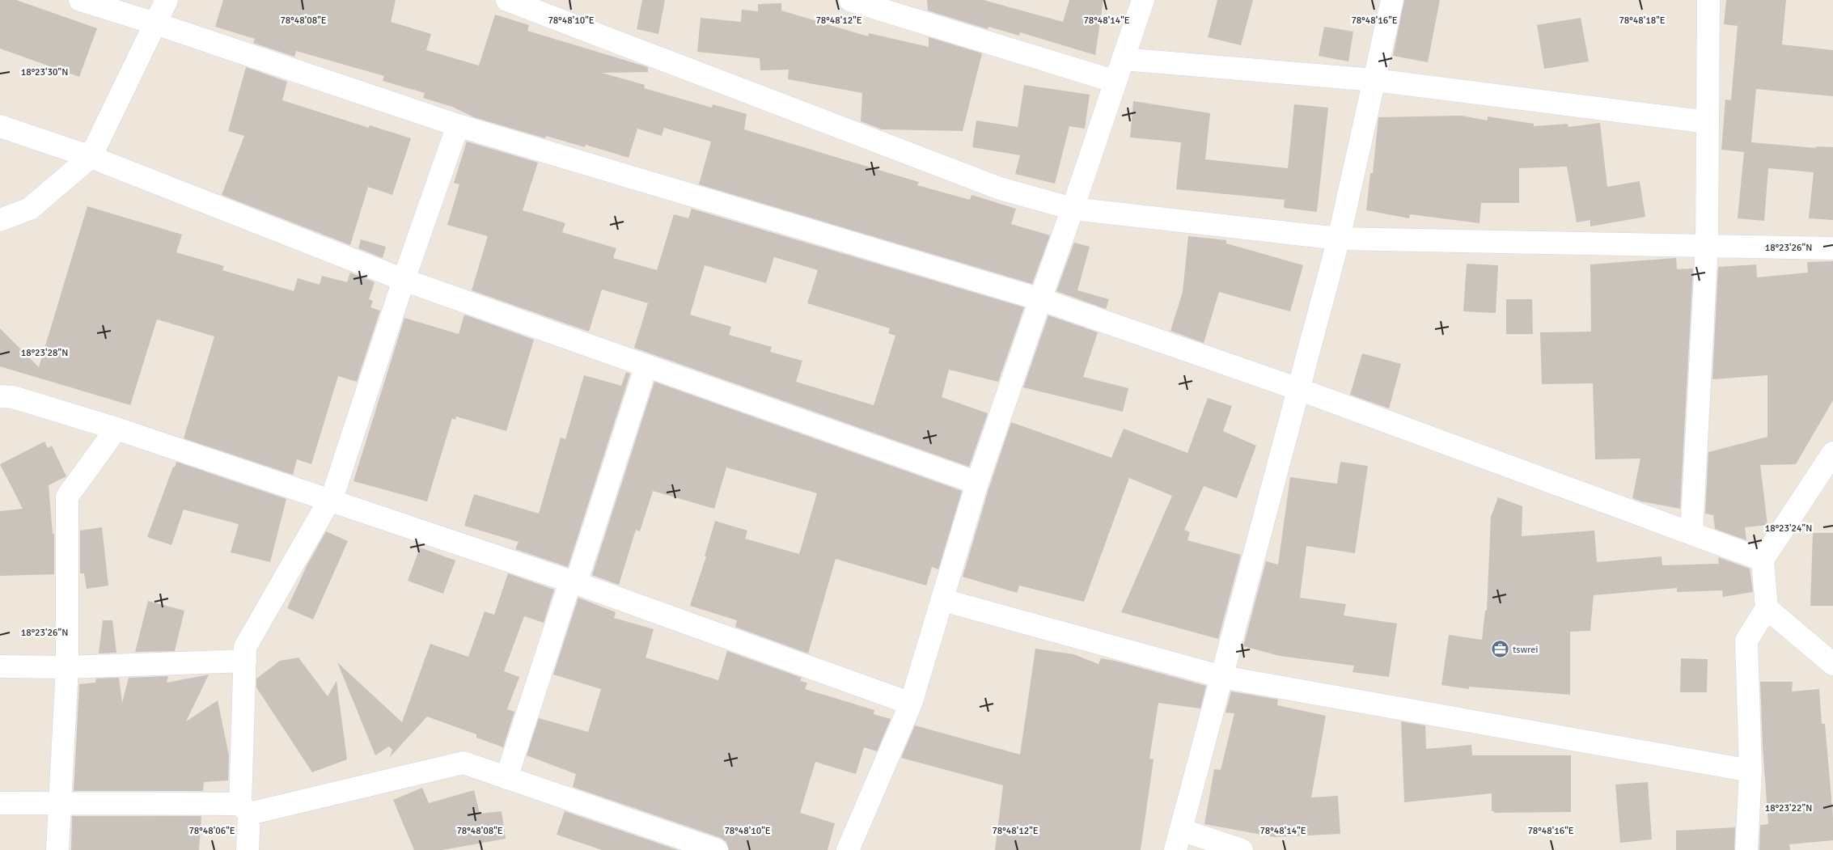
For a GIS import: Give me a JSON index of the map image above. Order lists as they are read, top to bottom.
{
  "places": {
    "office": ["tswrei"]
  },
  "coordinates": [
    "78°48'08\"E",
    "78°48'10\"E",
    "78°48'12\"E",
    "78°48'14\"E",
    "78°48'16\"E",
    "78°48'18\"E",
    "18°23'30\"N",
    "18°23'26\"N",
    "18°23'28\"N",
    "18°23'24\"N",
    "18°23'22\"N",
    "78°48'06\"E"
  ]
}
